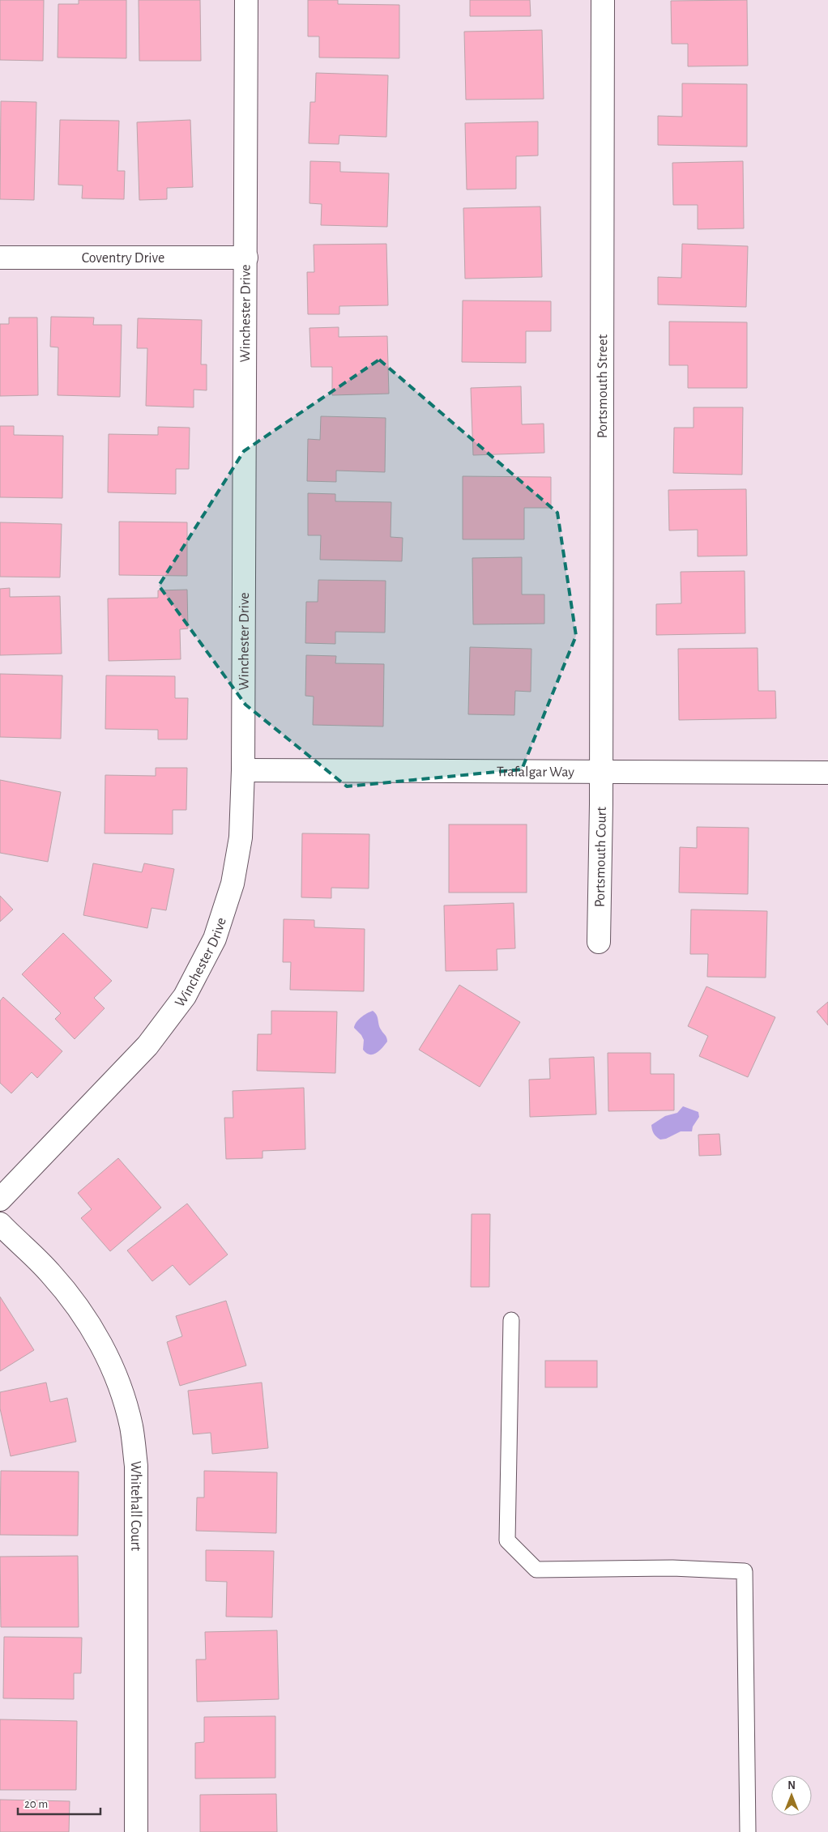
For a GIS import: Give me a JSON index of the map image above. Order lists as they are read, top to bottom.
{
  "streets": {
    "street": [
      "Coventry Drive",
      "Winchester Drive",
      "Portsmouth Street",
      "Trafalgar Way",
      "Portsmouth Court",
      "Whitehall Court"
    ]
  },
  "crossings": [
    ["Coventry Drive", "Winchester Drive"],
    ["Winchester Drive", "Trafalgar Way"],
    ["Portsmouth Street", "Trafalgar Way"],
    ["Portsmouth Street", "Portsmouth Court"],
    ["Trafalgar Way", "Portsmouth Court"]
  ],
  "scale_bar": "20 m",
  "north": "top"
}
